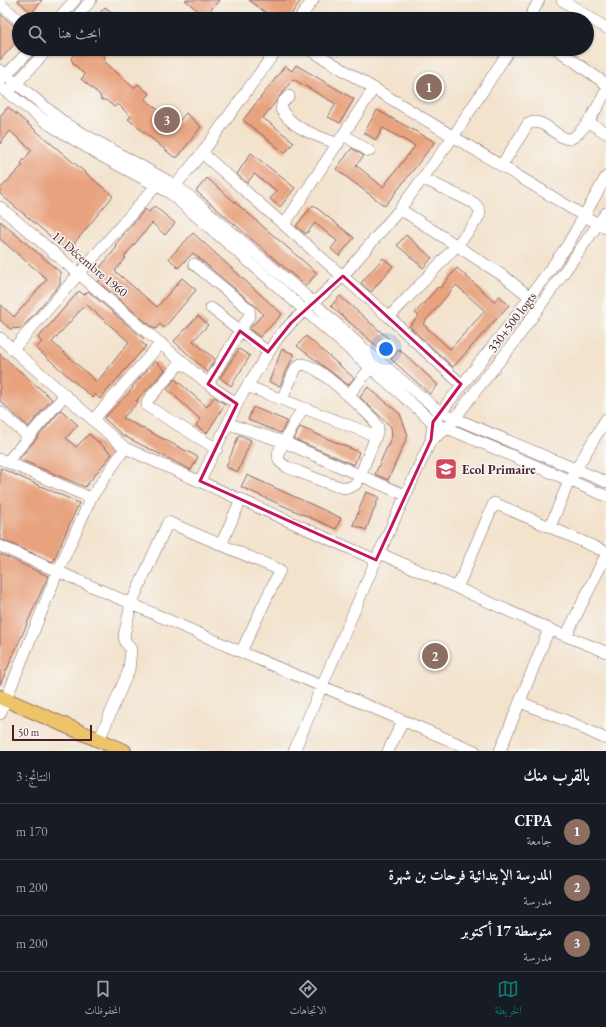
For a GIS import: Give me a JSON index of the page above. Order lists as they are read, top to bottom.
{
  "streets": {
    "street": ["11 Décembre 1960", "330+500 logts"]
  },
  "places": {
    "school or university": ["Ecol Primaire"]
  },
  "scale_bar": "50 m",
  "page": {
    "search": "ابحث هنا",
    "pins": ["1", "3", "2"],
    "scale": "50 m",
    "heading": ["بالقرب منك", "النتائج: 3"],
    "list": [
      {
        "mark": "1",
        "name": "CFPA",
        "note": "جامعة",
        "value": "170 m"
      },
      {
        "mark": "2",
        "name": "المدرسة الإبتدائية فرحات بن شهرة",
        "note": "مدرسة",
        "value": "200 m"
      },
      {
        "mark": "3",
        "name": "متوسطة 17 أكتوبر",
        "note": "مدرسة",
        "value": "200 m"
      }
    ],
    "nav": ["الخريطة", "الاتجاهات", "المحفوظات"]
  }
}
